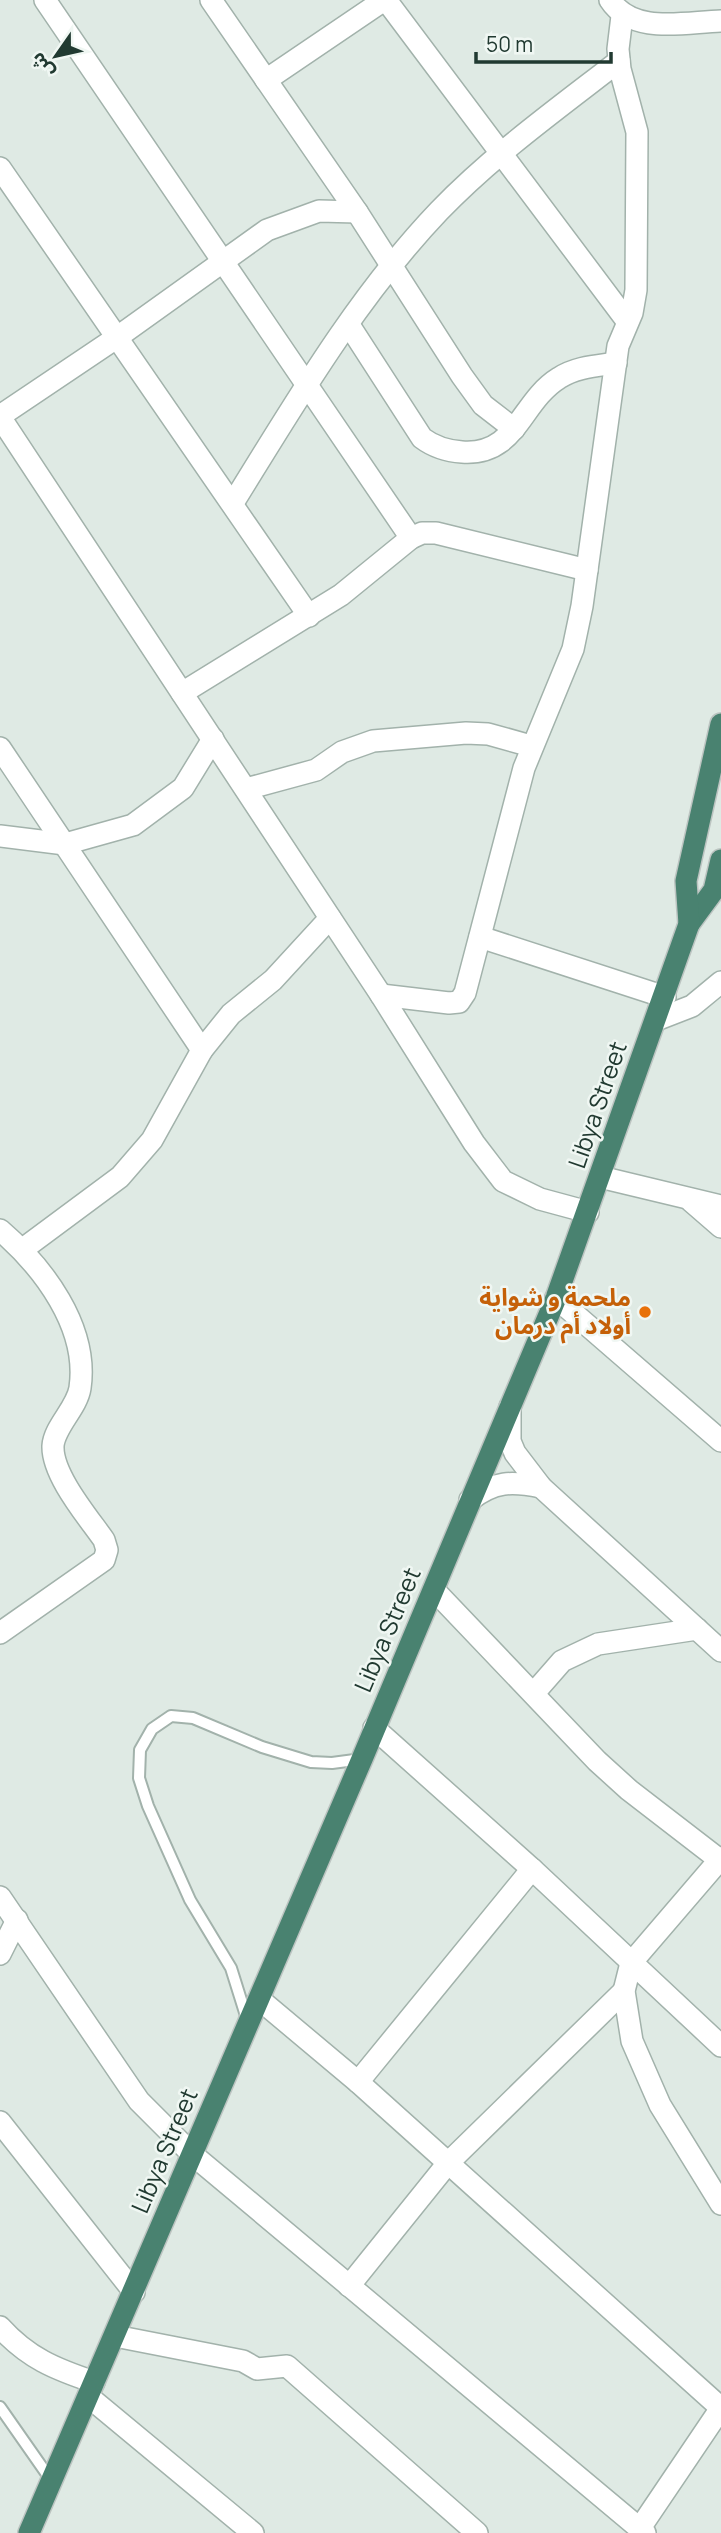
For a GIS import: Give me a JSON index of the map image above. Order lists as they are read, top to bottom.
{
  "streets": {
    "highway": ["Libya Street"]
  },
  "places": ["ملحمة و شواية أولاد أم درمان"],
  "scale_bar": "50 m",
  "north": "bottom left"
}
